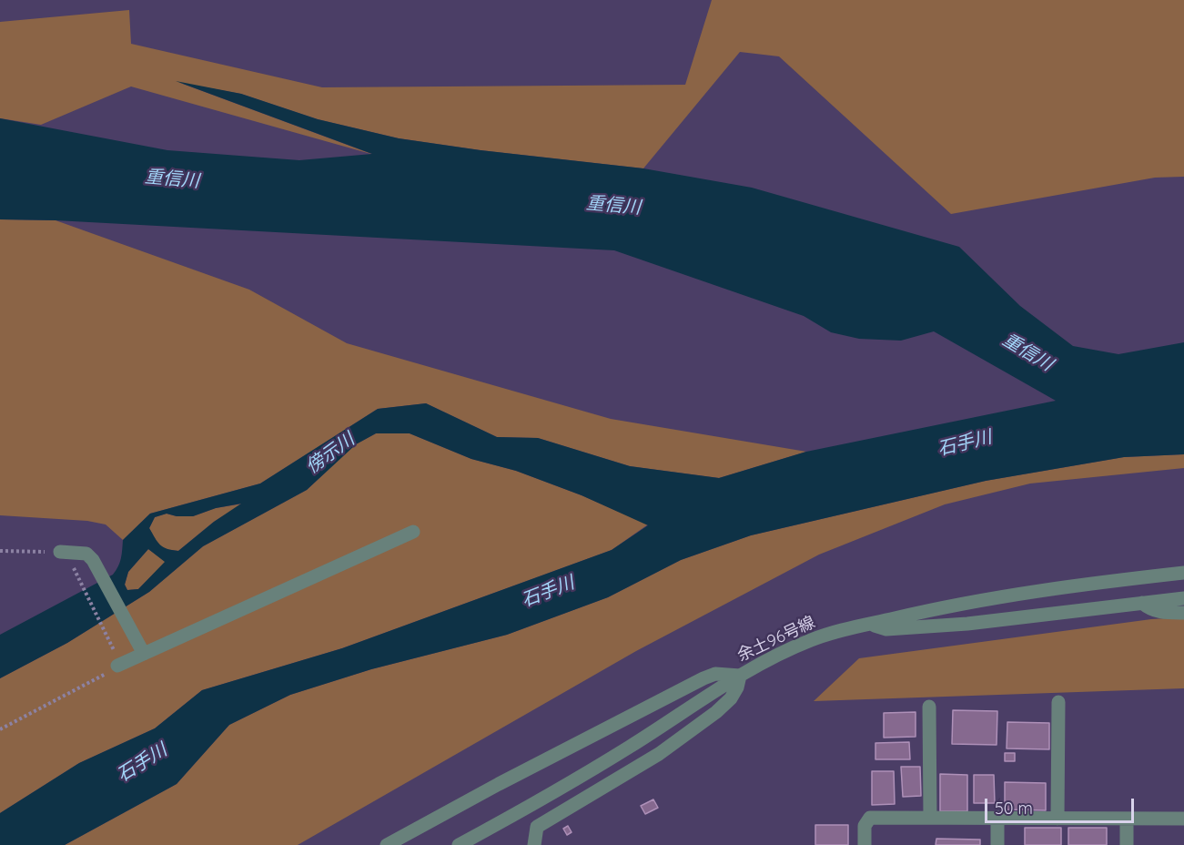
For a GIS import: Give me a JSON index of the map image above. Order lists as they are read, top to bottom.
{
  "streets": {
    "street": ["余土96号線"]
  },
  "water": ["重信川", "石手川", "傍示川"],
  "scale_bar": "50 m"
}
